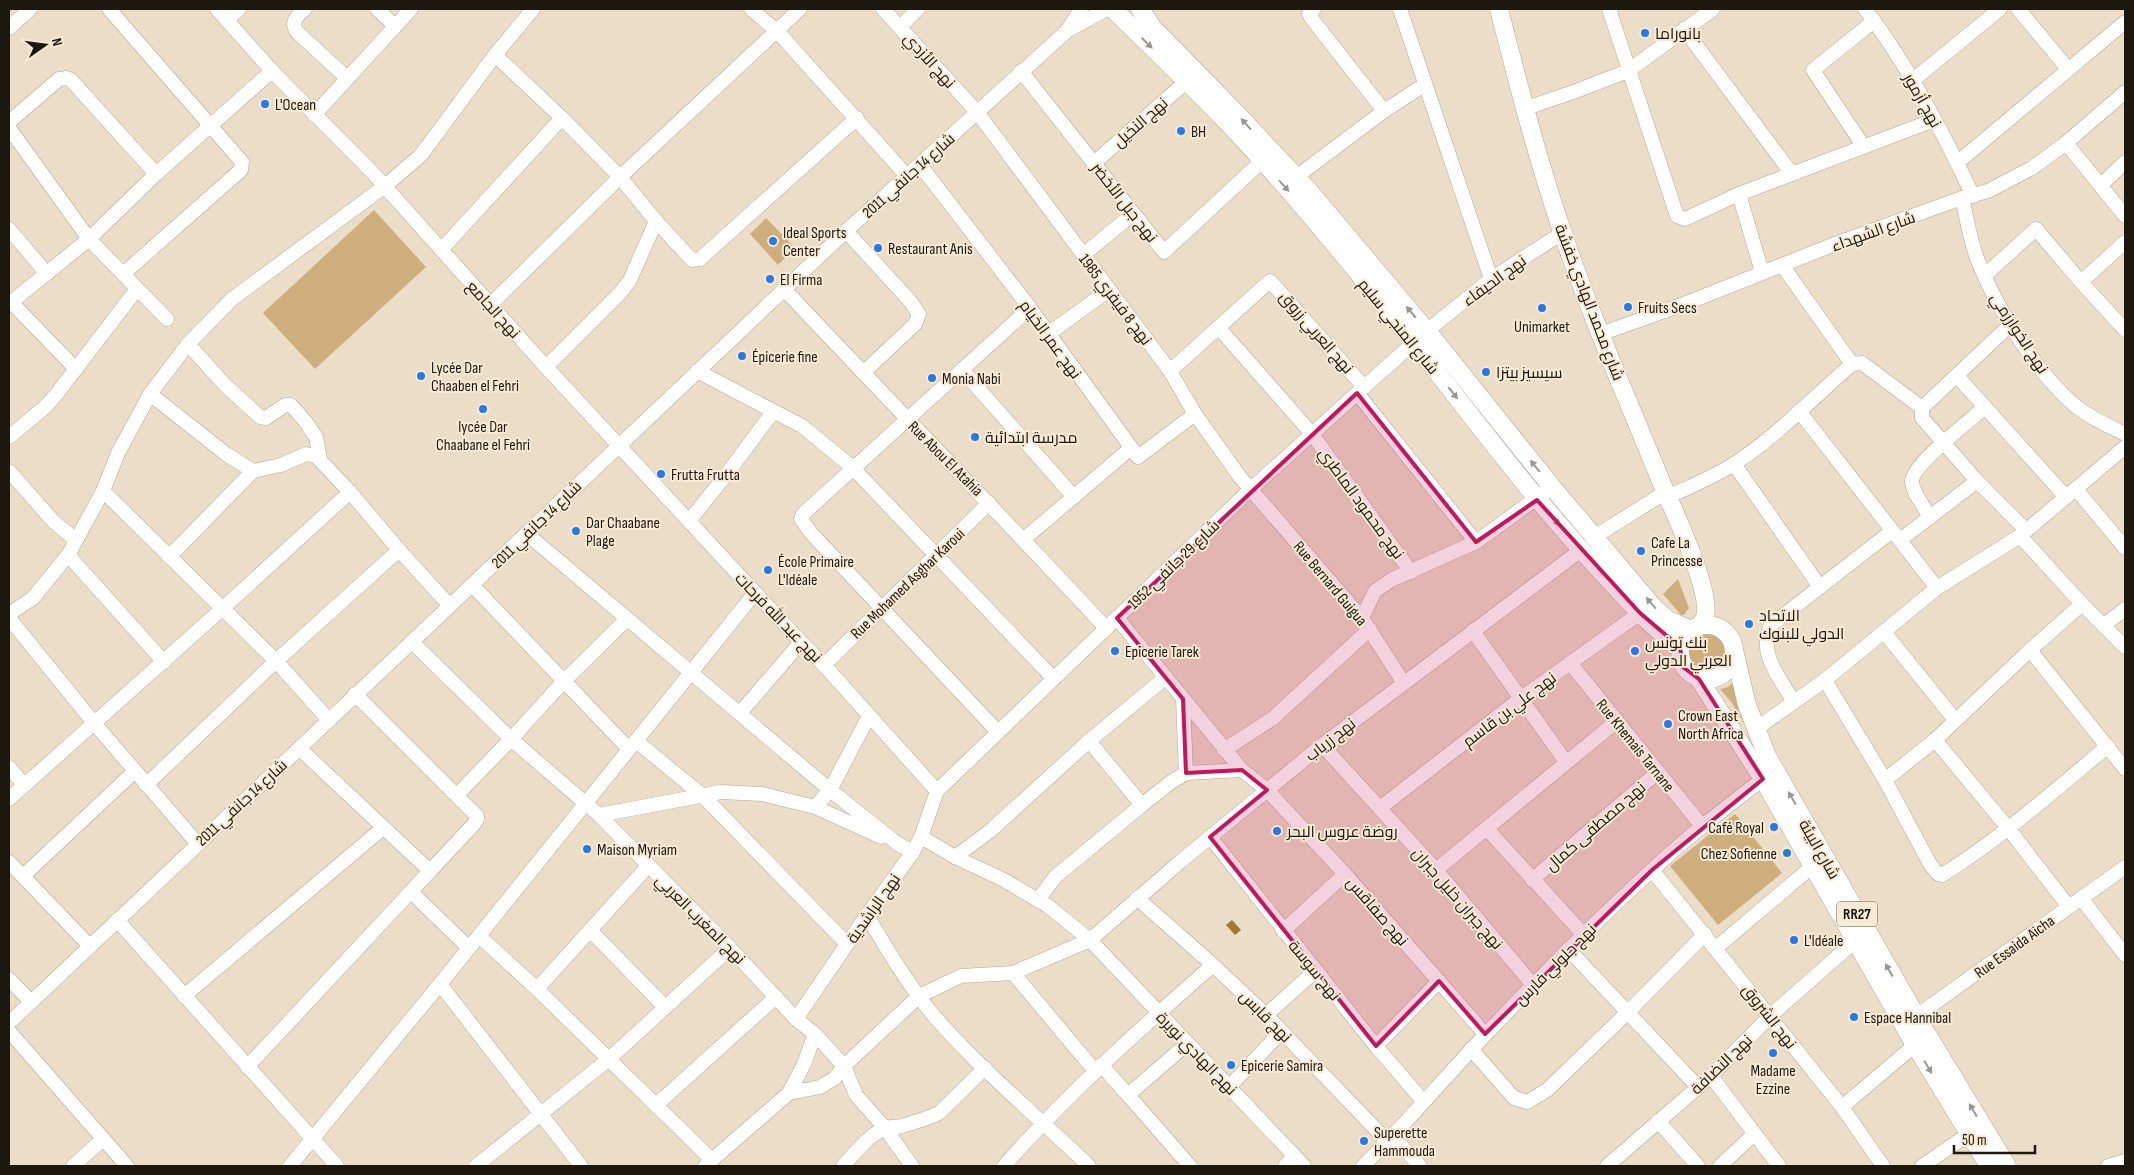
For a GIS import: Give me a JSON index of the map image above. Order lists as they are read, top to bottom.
{
  "streets": {
    "main road": [
      "شارع محمد الهادي خفشة",
      "شارع المنجي سليم",
      "شارع البيئة",
      "RR27"
    ],
    "street": [
      "نهج الأزدي",
      "نهج أزمور",
      "نهج النخيل",
      "شارع 14 جانفي 2011",
      "نهج جبل الأخضر",
      "شارع الشهداء",
      "نهج الحيفاء",
      "نهج 8 فيفري 1985",
      "نهج الجامع",
      "نهج العربي زروق",
      "نهج الخوارزمي",
      "نهج عمر الخيام",
      "Rue Abou El Atahia",
      "نهج محمود الماطري",
      "شارع 29 جانفي 1952",
      "Rue Mohamed Asghar Karoui",
      "Rue Bernard Guigua",
      "نهج عبد الله فرحات",
      "نهج علي بن قاسم",
      "نهج زرياب",
      "Rue Khemais Tarnane",
      "نهج مصطفى كمال",
      "نهج جبران خليل جبران",
      "نهج الراشدية",
      "نهج صفاقس",
      "نهج المغرب العربي",
      "Rue Essaida Aicha",
      "نهج جلولي فارس",
      "نهج سوسة",
      "نهج قابس",
      "نهج الشروق",
      "نهج الهادي نويرة",
      "نهج النضافة"
    ]
  },
  "crossings": [
    ["نهج الأزدي", "شارع 14 جانفي 2011"],
    ["نهج الأزدي", "نهج 8 فيفري 1985"],
    ["نهج أزمور", "شارع الشهداء"],
    ["نهج أزمور", "نهج الخوارزمي"],
    ["نهج النخيل", "نهج جبل الأخضر"],
    ["نهج النخيل", "شارع المنجي سليم"],
    ["شارع 14 جانفي 2011", "نهج جبل الأخضر"],
    ["شارع 14 جانفي 2011", "نهج 8 فيفري 1985"],
    ["شارع 14 جانفي 2011", "نهج الجامع"],
    ["شارع 14 جانفي 2011", "نهج عمر الخيام"],
    ["شارع 14 جانفي 2011", "Rue Abou El Atahia"],
    ["شارع 14 جانفي 2011", "نهج عبد الله فرحات"],
    ["شارع 14 جانفي 2011", "نهج المغرب العربي"],
    ["نهج جبل الأخضر", "شارع المنجي سليم"],
    ["شارع الشهداء", "شارع محمد الهادي خفشة"],
    ["شارع الشهداء", "نهج الخوارزمي"],
    ["نهج الحيفاء", "شارع محمد الهادي خفشة"],
    ["نهج الحيفاء", "شارع المنجي سليم"],
    ["نهج الحيفاء", "شارع 29 جانفي 1952"],
    ["نهج 8 فيفري 1985", "شارع 29 جانفي 1952"],
    ["نهج 8 فيفري 1985", "Rue Bernard Guigua"],
    ["شارع محمد الهادي خفشة", "شارع البيئة"],
    ["نهج الجامع", "نهج عبد الله فرحات"],
    ["شارع المنجي سليم", "شارع 29 جانفي 1952"],
    ["شارع المنجي سليم", "نهج علي بن قاسم"],
    ["شارع المنجي سليم", "نهج زرياب"],
    ["شارع المنجي سليم", "شارع البيئة"],
    ["شارع المنجي سليم", "RR27"],
    ["نهج العربي زروق", "نهج محمود الماطري"],
    ["نهج العربي زروق", "شارع 29 جانفي 1952"],
    ["Rue Abou El Atahia", "شارع 29 جانفي 1952"],
    ["Rue Abou El Atahia", "Rue Mohamed Asghar Karoui"],
    ["نهج محمود الماطري", "شارع 29 جانفي 1952"],
    ["شارع 29 جانفي 1952", "Rue Bernard Guigua"],
    ["شارع 29 جانفي 1952", "نهج عبد الله فرحات"],
    ["شارع 29 جانفي 1952", "نهج الراشدية"],
    ["شارع 29 جانفي 1952", "نهج صفاقس"],
    ["Rue Mohamed Asghar Karoui", "نهج عبد الله فرحات"],
    ["Rue Bernard Guigua", "نهج زرياب"],
    ["نهج عبد الله فرحات", "نهج الراشدية"],
    ["نهج علي بن قاسم", "Rue Khemais Tarnane"],
    ["نهج علي بن قاسم", "نهج جبران خليل جبران"],
    ["نهج زرياب", "نهج جبران خليل جبران"],
    ["نهج زرياب", "نهج صفاقس"],
    ["نهج زرياب", "نهج المغرب العربي"],
    ["نهج زرياب", "نهج سوسة"],
    ["نهج زرياب", "نهج قابس"],
    ["نهج زرياب", "نهج الهادي نويرة"],
    ["Rue Khemais Tarnane", "نهج مصطفى كمال"],
    ["Rue Khemais Tarnane", "نهج جلولي فارس"],
    ["شارع البيئة", "RR27"],
    ["شارع البيئة", "Rue Essaida Aicha"],
    ["شارع البيئة", "نهج جلولي فارس"],
    ["شارع البيئة", "نهج النضافة"],
    ["نهج جبران خليل جبران", "نهج جلولي فارس"],
    ["نهج الراشدية", "نهج المغرب العربي"],
    ["نهج الراشدية", "نهج الهادي نويرة"],
    ["نهج صفاقس", "نهج جلولي فارس"],
    ["نهج جلولي فارس", "نهج سوسة"],
    ["نهج جلولي فارس", "نهج قابس"],
    ["نهج جلولي فارس", "نهج الشروق"],
    ["نهج الشروق", "نهج النضافة"]
  ],
  "places": [
    "بانوراما",
    "L'Ocean",
    "BH",
    "Ideal Sports Center",
    "Restaurant Anis",
    "El Firma",
    "Fruits Secs",
    "Unimarket",
    "Épicerie fine",
    "سيسيز بيتزا",
    "Lycée Dar Chaaben el Fehri",
    "Monia Nabi",
    "lycée Dar Chaabane el Fehri",
    "مدرسة ابتدائية",
    "Frutta Frutta",
    "Dar Chaabane Plage",
    "Cafe La Princesse",
    "École Primaire L'Idéale",
    "الاتحاد الدولي للبنوك",
    "Epicerie Tarek",
    "بنك تونس العربي الدولي",
    "Crown East North Africa",
    "Café Royal",
    "روضة عروس البحر",
    "Maison Myriam",
    "Chez Sofienne",
    "L'Idéale",
    "Espace Hannibal",
    "Madame Ezzine",
    "Epicerie Samira",
    "Superette Hammouda"
  ],
  "scale_bar": "50 m",
  "north": "right"
}
